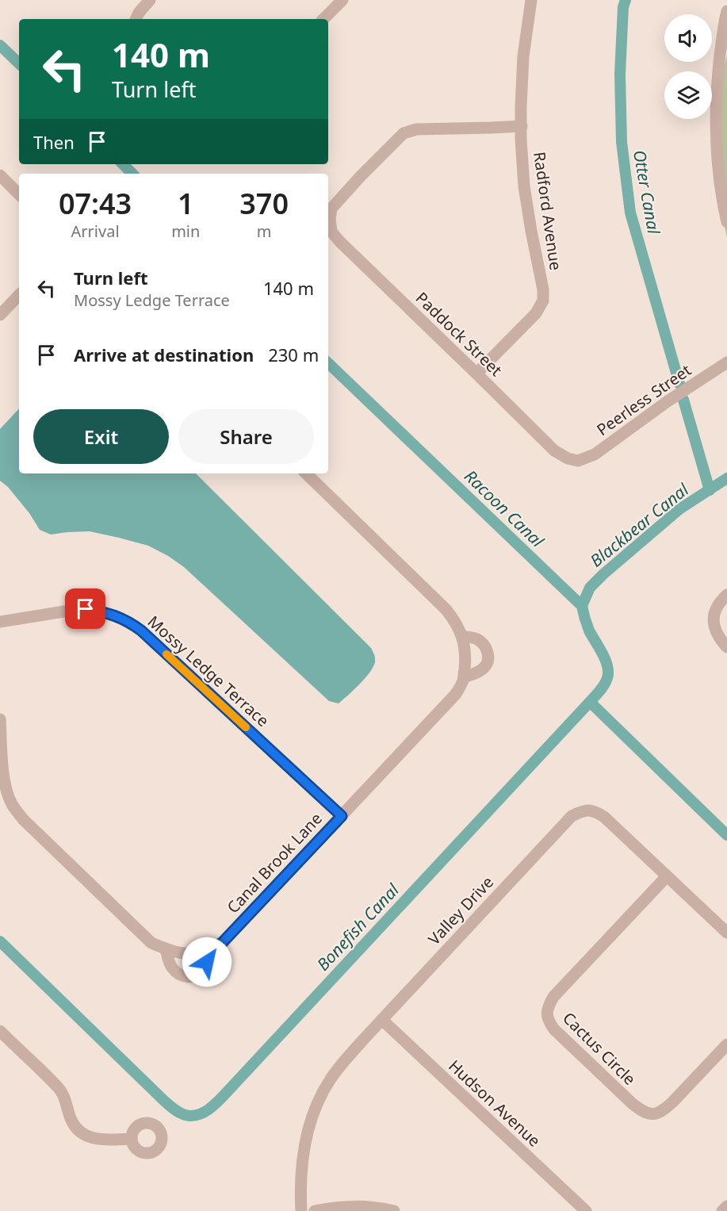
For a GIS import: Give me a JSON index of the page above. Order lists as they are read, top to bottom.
{
  "streets": {
    "street": [
      "Radford Avenue",
      "Paddock Street",
      "Peerless Street",
      "Mossy Ledge Terrace",
      "Canal Brook Lane",
      "Valley Drive",
      "Cactus Circle",
      "Hudson Avenue"
    ]
  },
  "crossings": [
    ["Radford Avenue", "Paddock Street"],
    ["Paddock Street", "Peerless Street"],
    ["Mossy Ledge Terrace", "Canal Brook Lane"],
    ["Valley Drive", "Cactus Circle"],
    ["Valley Drive", "Hudson Avenue"]
  ],
  "water": [
    "Otter Canal",
    "Racoon Canal",
    "Blackbear Canal",
    "Bonefish Canal"
  ],
  "page": {
    "turn": ["140 m", "Turn left"],
    "then": "Then",
    "eta": [
      "07:43",
      "Arrival",
      "1",
      "min",
      "370",
      "m"
    ],
    "list": [
      {
        "name": "Turn left",
        "note": "Mossy Ledge Terrace",
        "value": "140 m"
      },
      {
        "name": "Arrive at destination",
        "value": "230 m"
      }
    ],
    "buttons": ["Exit", "Share"]
  }
}
